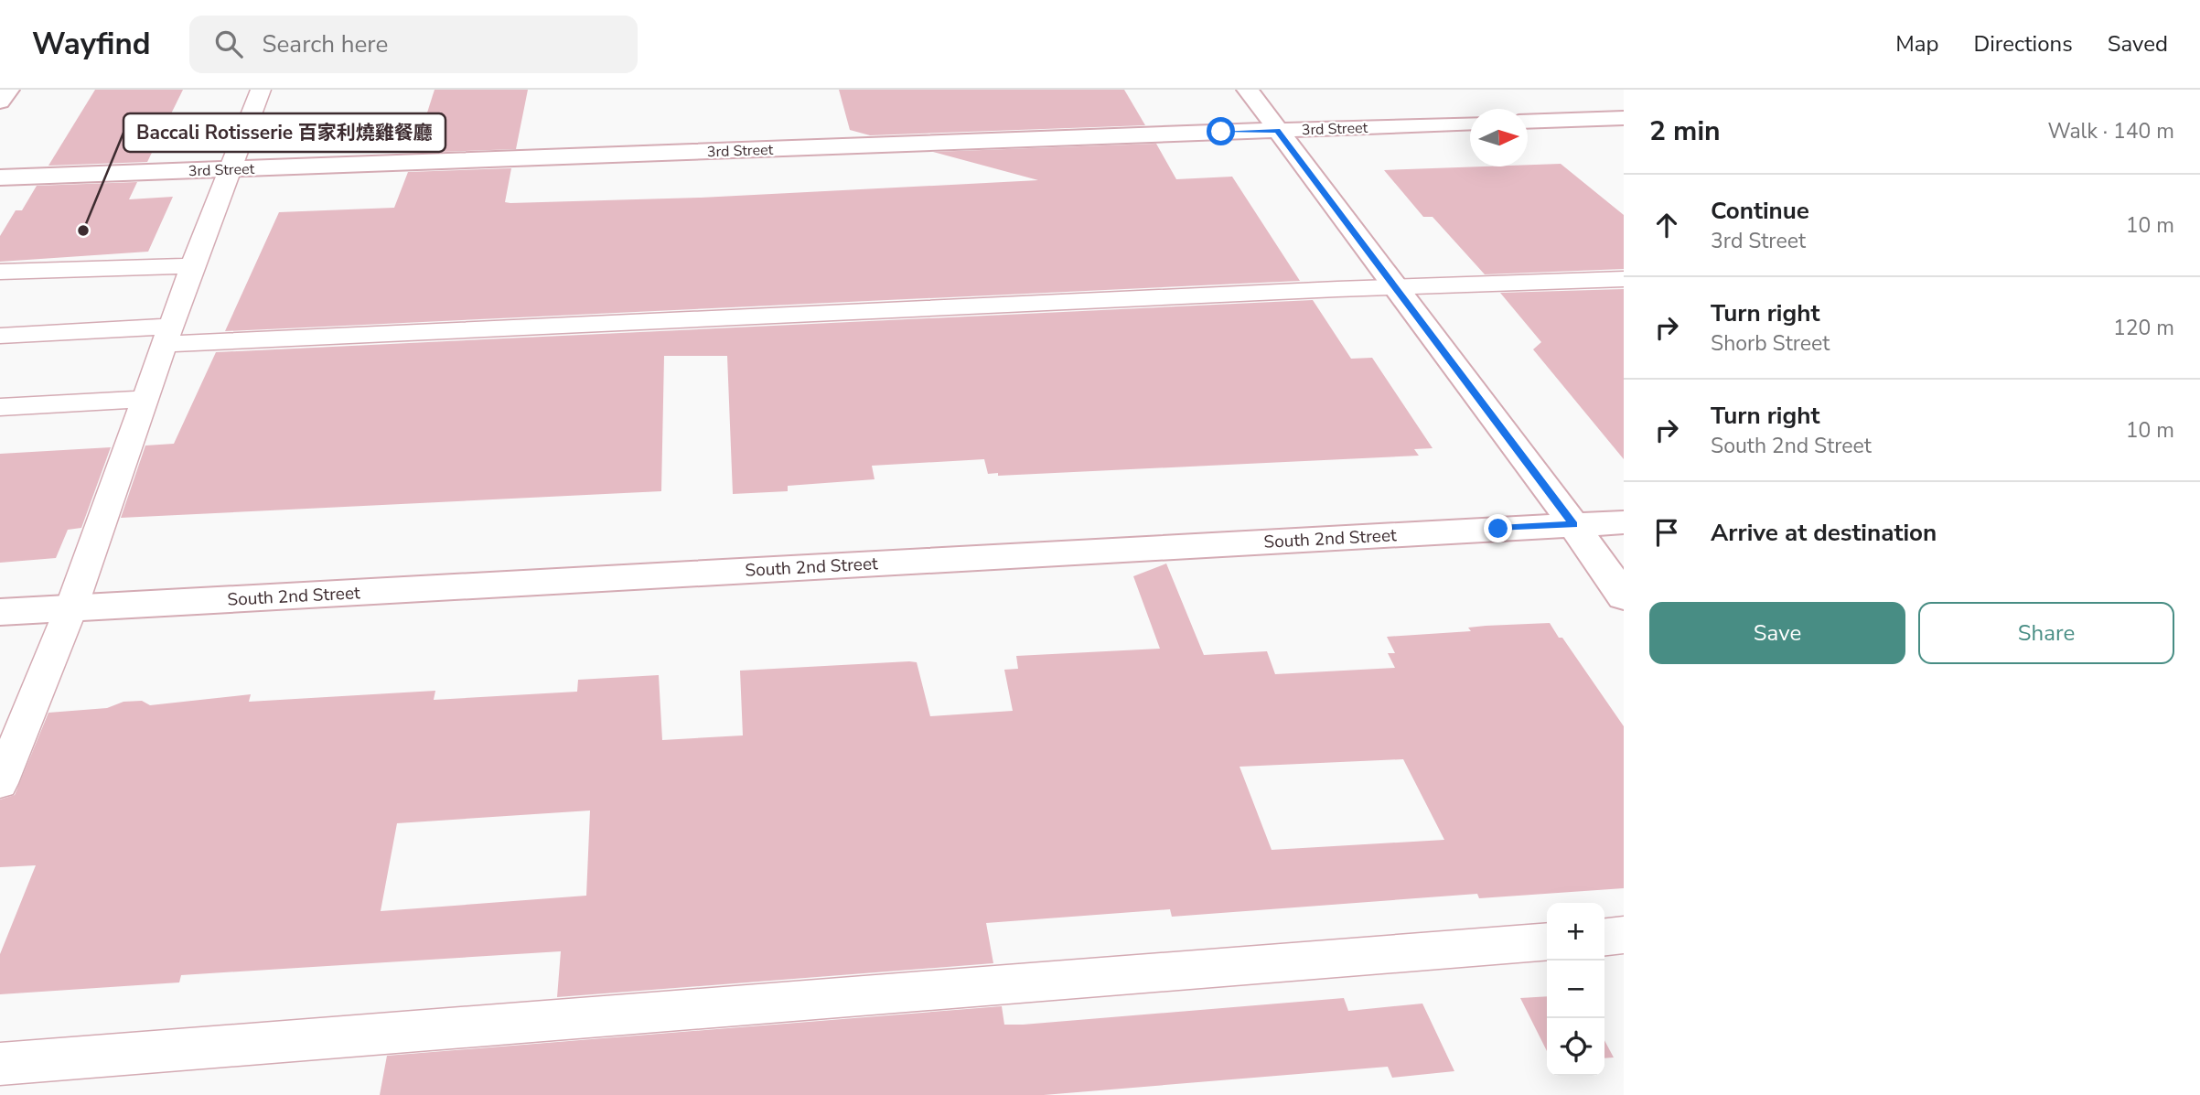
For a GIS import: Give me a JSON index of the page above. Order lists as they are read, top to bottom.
{
  "streets": {
    "street": ["3rd Street", "South 2nd Street"]
  },
  "places": ["Baccali Rotisserie 百家利燒雞餐廳"],
  "north": "right",
  "page": {
    "header": "Wayfind",
    "search": "Search here",
    "nav": ["Map", "Directions", "Saved"],
    "heading": ["2 min", "Walk · 140 m"],
    "list": [
      ["Continue", "3rd Street", "10 m"],
      ["Turn right", "Shorb Street", "120 m"],
      ["Turn right", "South 2nd Street", "10 m"],
      "Arrive at destination"
    ],
    "buttons": ["Save", "Share"],
    "map_buttons": ["+", "−"]
  }
}
